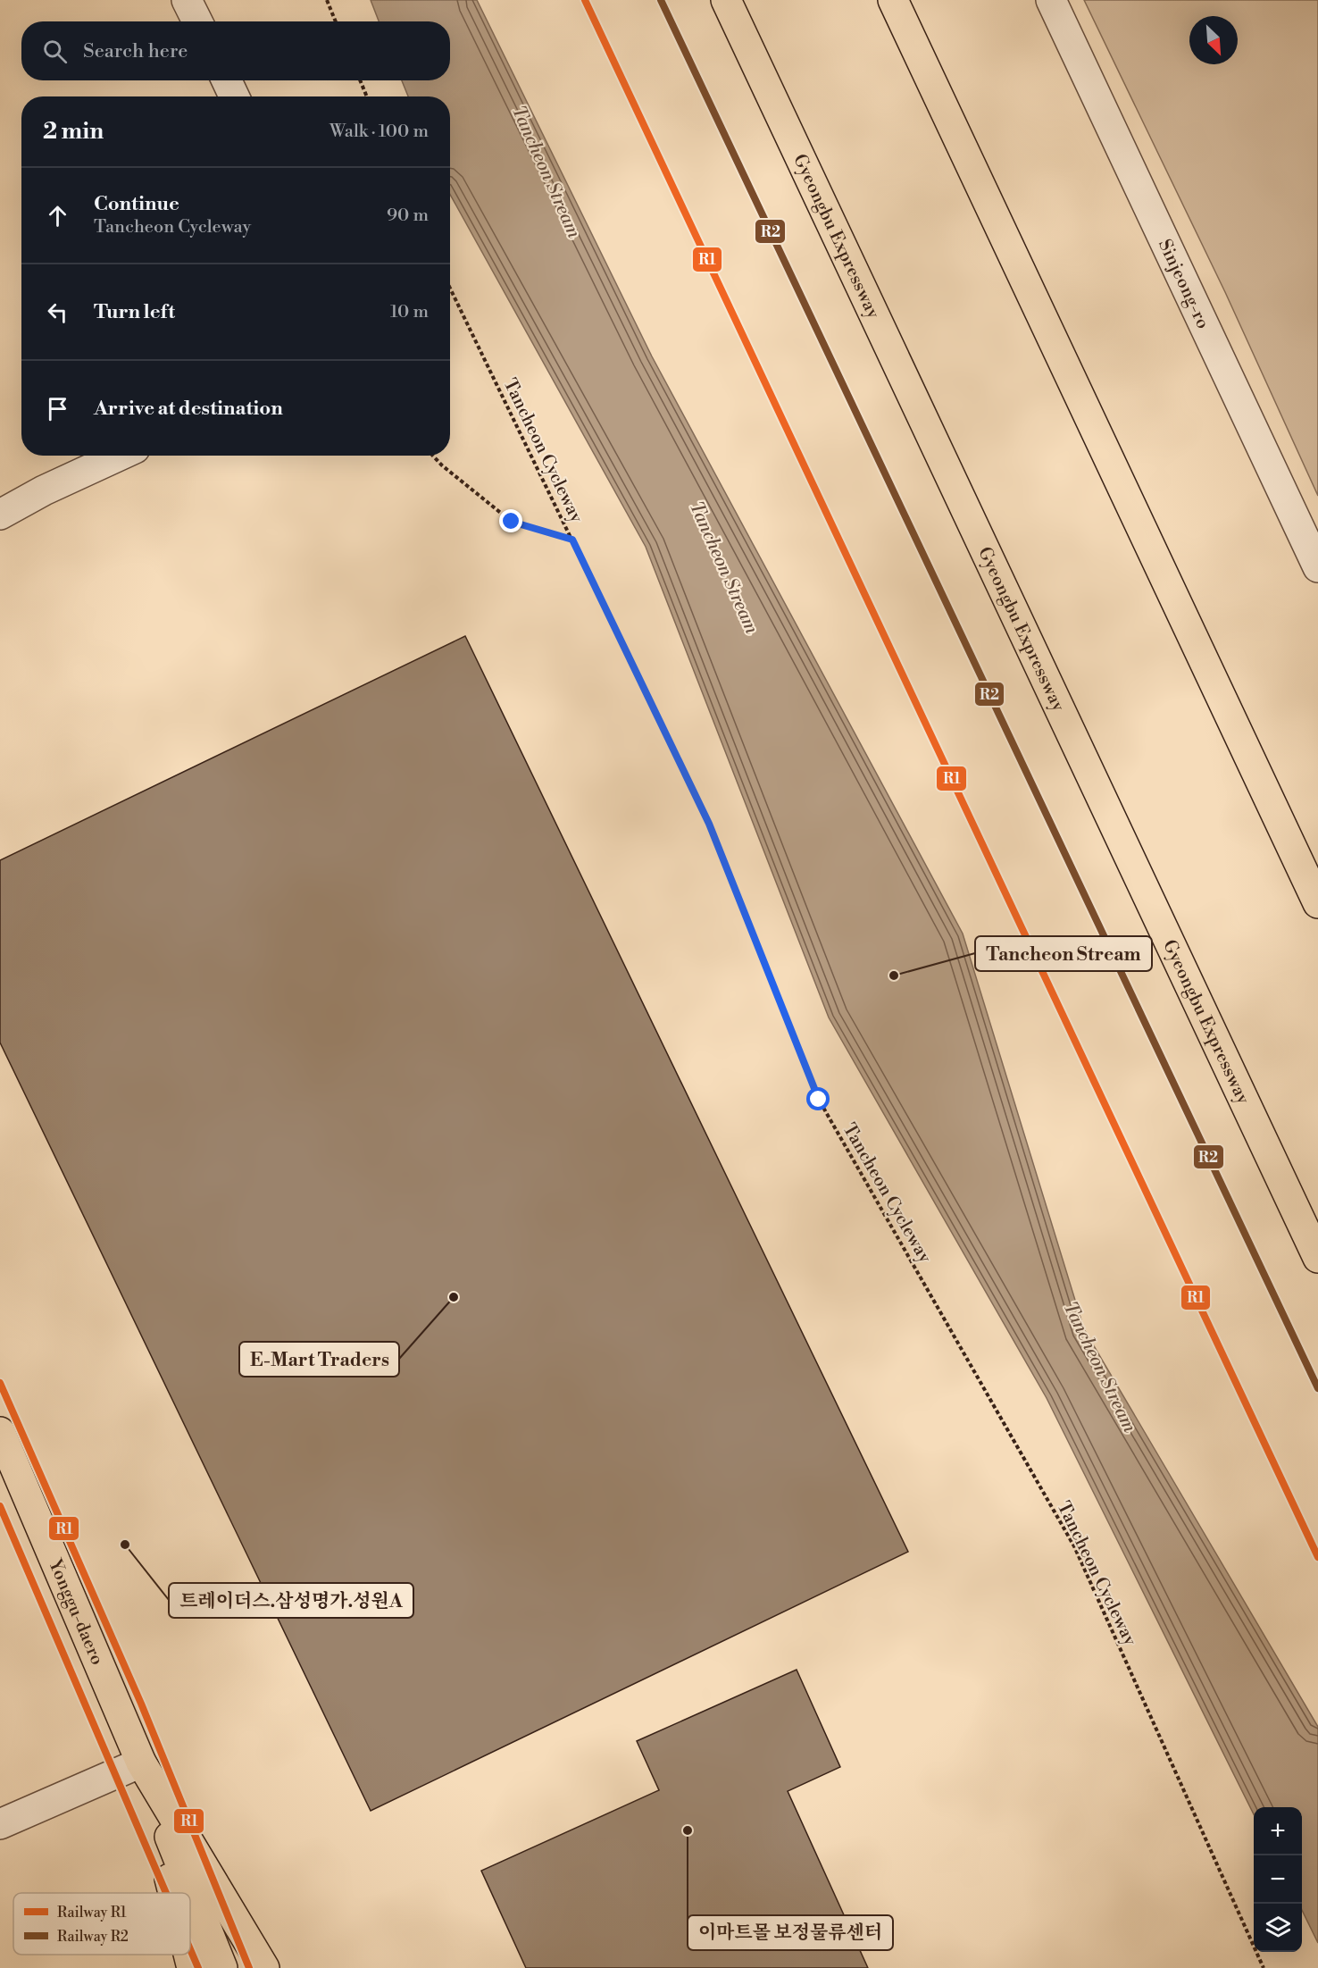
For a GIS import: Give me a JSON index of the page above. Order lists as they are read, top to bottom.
{
  "streets": {
    "main road": ["Gyeongbu Expressway", "Yonggu-daero"],
    "street": ["Sinjeong-ro"],
    "path": ["Tancheon Cycleway"]
  },
  "water": ["Tancheon Stream"],
  "places": [
    "Tancheon Stream",
    "E-Mart Traders",
    "트레이더스.삼성명가.성원A",
    "이마트몰 보정물류센터"
  ],
  "lines": ["rail line R1", "rail line R2"],
  "legend": ["Railway R1", "Railway R2"],
  "north": "bottom right",
  "page": {
    "search": "Search here",
    "heading": ["2 min", "Walk · 100 m"],
    "list": [
      ["Continue", "Tancheon Cycleway", "90 m"],
      ["Turn left", "10 m"],
      "Arrive at destination"
    ],
    "map_buttons": ["+", "−"]
  }
}
